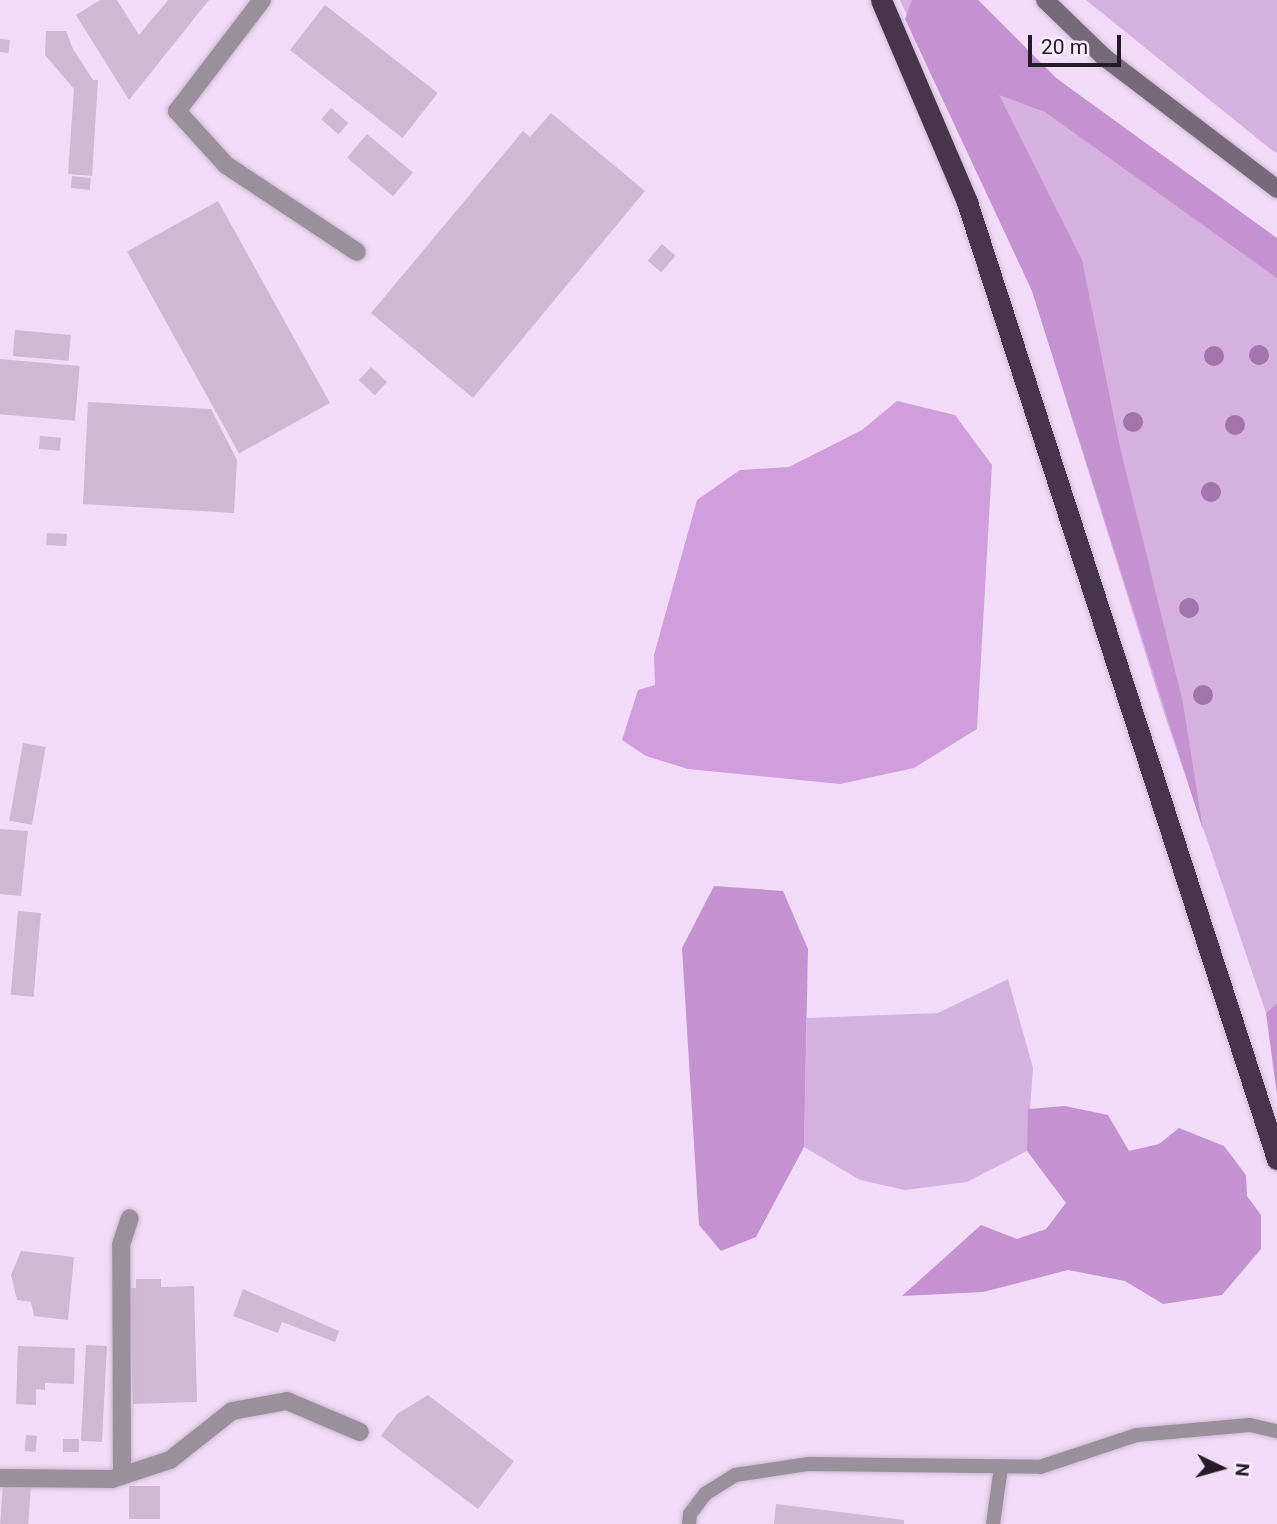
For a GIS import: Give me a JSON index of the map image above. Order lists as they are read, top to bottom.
{
  "scale_bar": "20 m",
  "north": "right"
}
